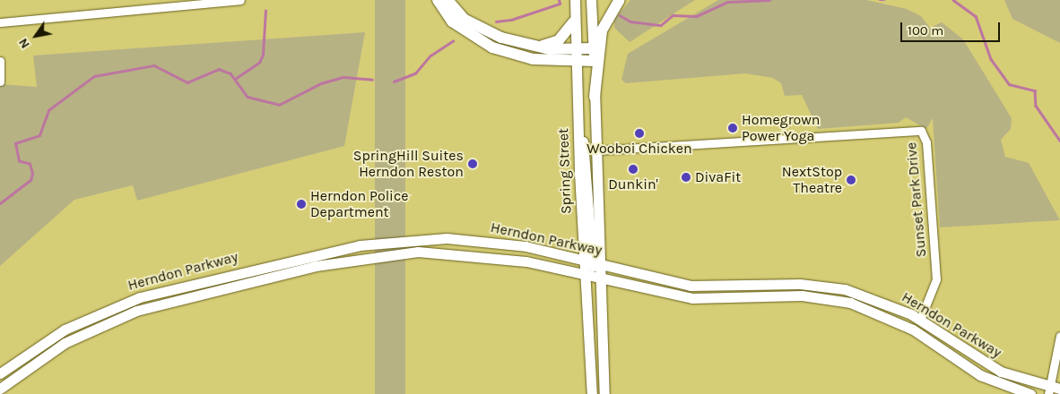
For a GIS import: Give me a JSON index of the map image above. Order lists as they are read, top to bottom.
{
  "streets": {
    "main road": ["Spring Street", "Herndon Parkway"],
    "street": ["Sunset Park Drive"]
  },
  "crossings": [
    ["Spring Street", "Sunset Park Drive"],
    ["Spring Street", "Herndon Parkway"],
    ["Sunset Park Drive", "Herndon Parkway"]
  ],
  "places": [
    "Homegrown Power Yoga",
    "Wooboi Chicken",
    "SpringHill Suites Herndon Reston",
    "Dunkin'",
    "DivaFit",
    "NextStop Theatre",
    "Herndon Police Department"
  ],
  "scale_bar": "100 m",
  "north": "bottom left"
}
